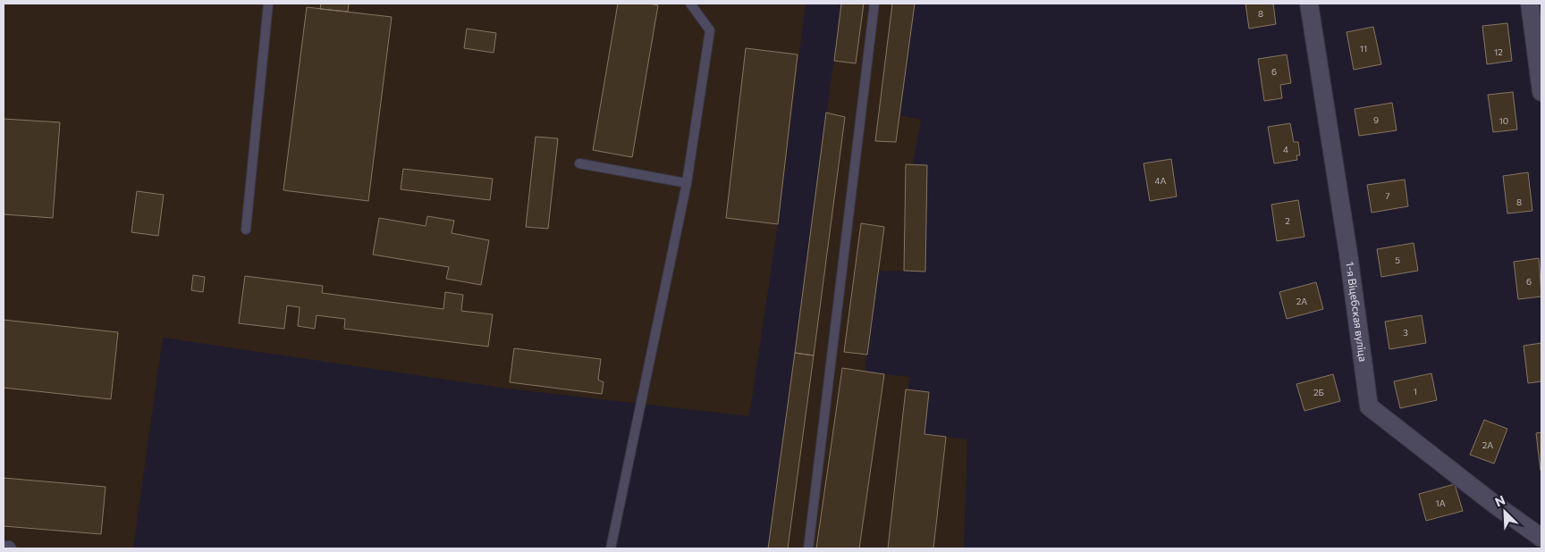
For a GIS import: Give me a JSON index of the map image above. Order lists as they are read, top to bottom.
{
  "streets": {
    "street": ["1-я Віцебская вуліца"]
  },
  "house_numbers": [
    "8",
    "11",
    "12",
    "6",
    "9",
    "10",
    "4",
    "4А",
    "7",
    "8",
    "2",
    "5",
    "6",
    "2А",
    "3",
    "1",
    "2Б",
    "2А",
    "1А"
  ],
  "north": "top left"
}
